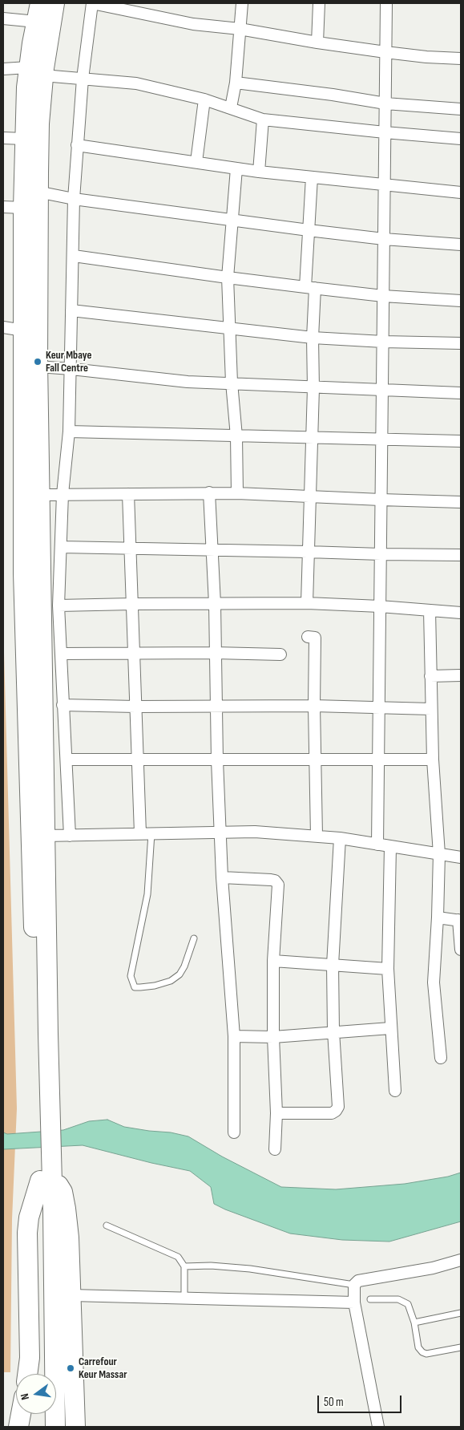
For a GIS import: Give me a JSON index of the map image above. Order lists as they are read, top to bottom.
{
  "places": ["Keur Mbaye Fall Centre", "Carrefour Keur Massar"],
  "scale_bar": "50 m",
  "north": "left"
}
